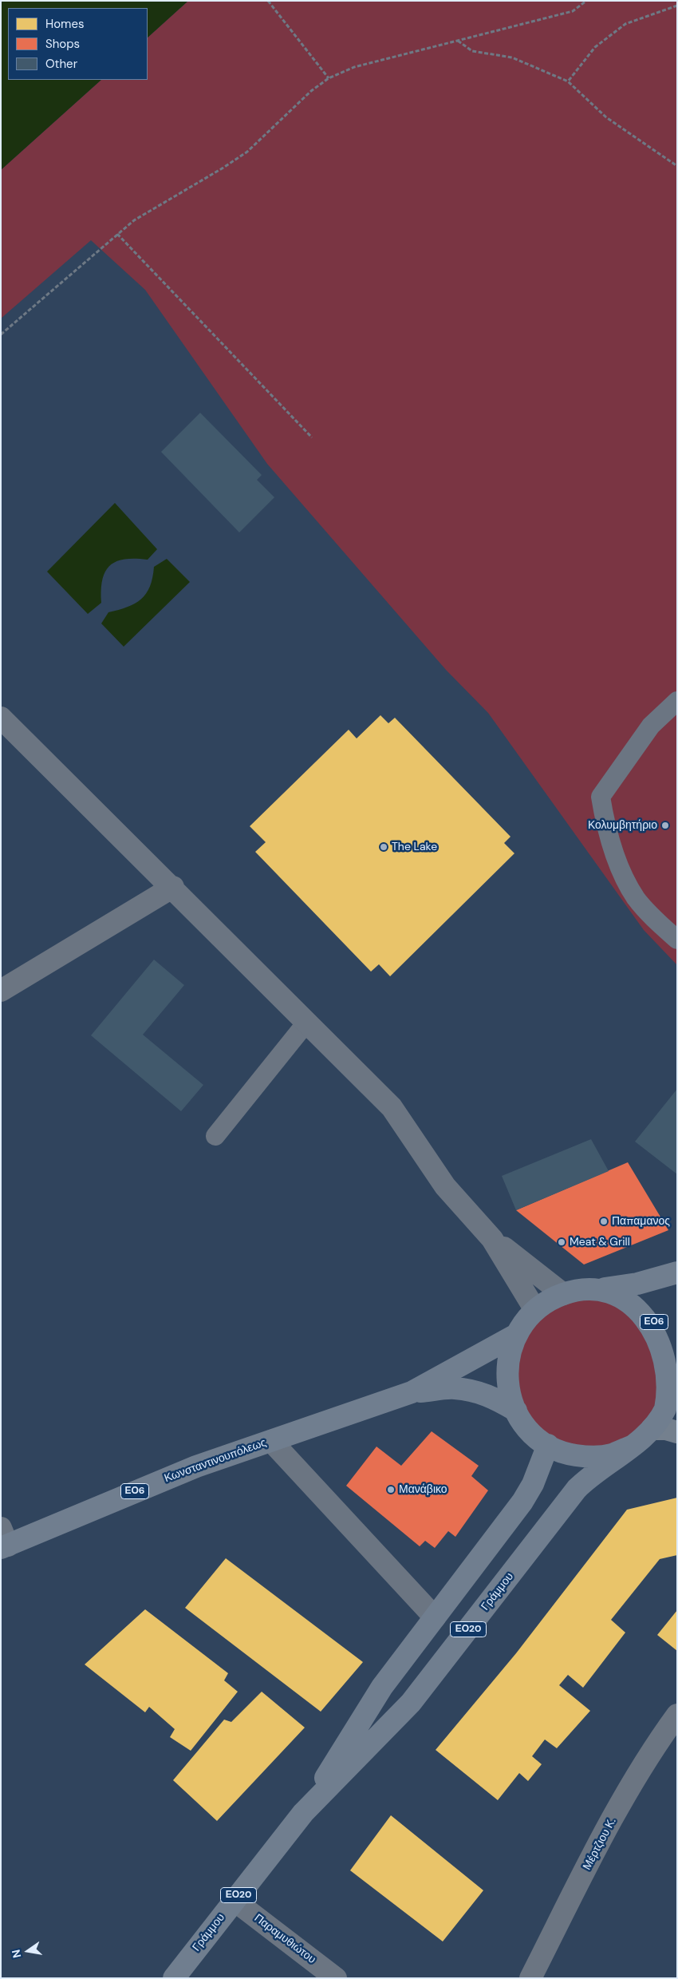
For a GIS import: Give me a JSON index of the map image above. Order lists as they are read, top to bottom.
{
  "streets": {
    "main road": [
      "ΕΟ6",
      "Κωνσταντινουπόλεως",
      "Γράμμου",
      "ΕΟ20"
    ],
    "street": ["Μέρτζιου Κ.", "Παραμυθιώτου"]
  },
  "crossings": [
    ["ΕΟ6", "Γράμμου"],
    ["Κωνσταντινουπόλεως", "Γράμμου"],
    ["Γράμμου", "Παραμυθιώτου"]
  ],
  "places": [
    "Κολυμβητήριο",
    "The Lake",
    "Παπαμανος",
    "Meat & Grill",
    "Μανάβικο"
  ],
  "legend": ["Homes", "Shops", "Other"],
  "north": "left"
}
